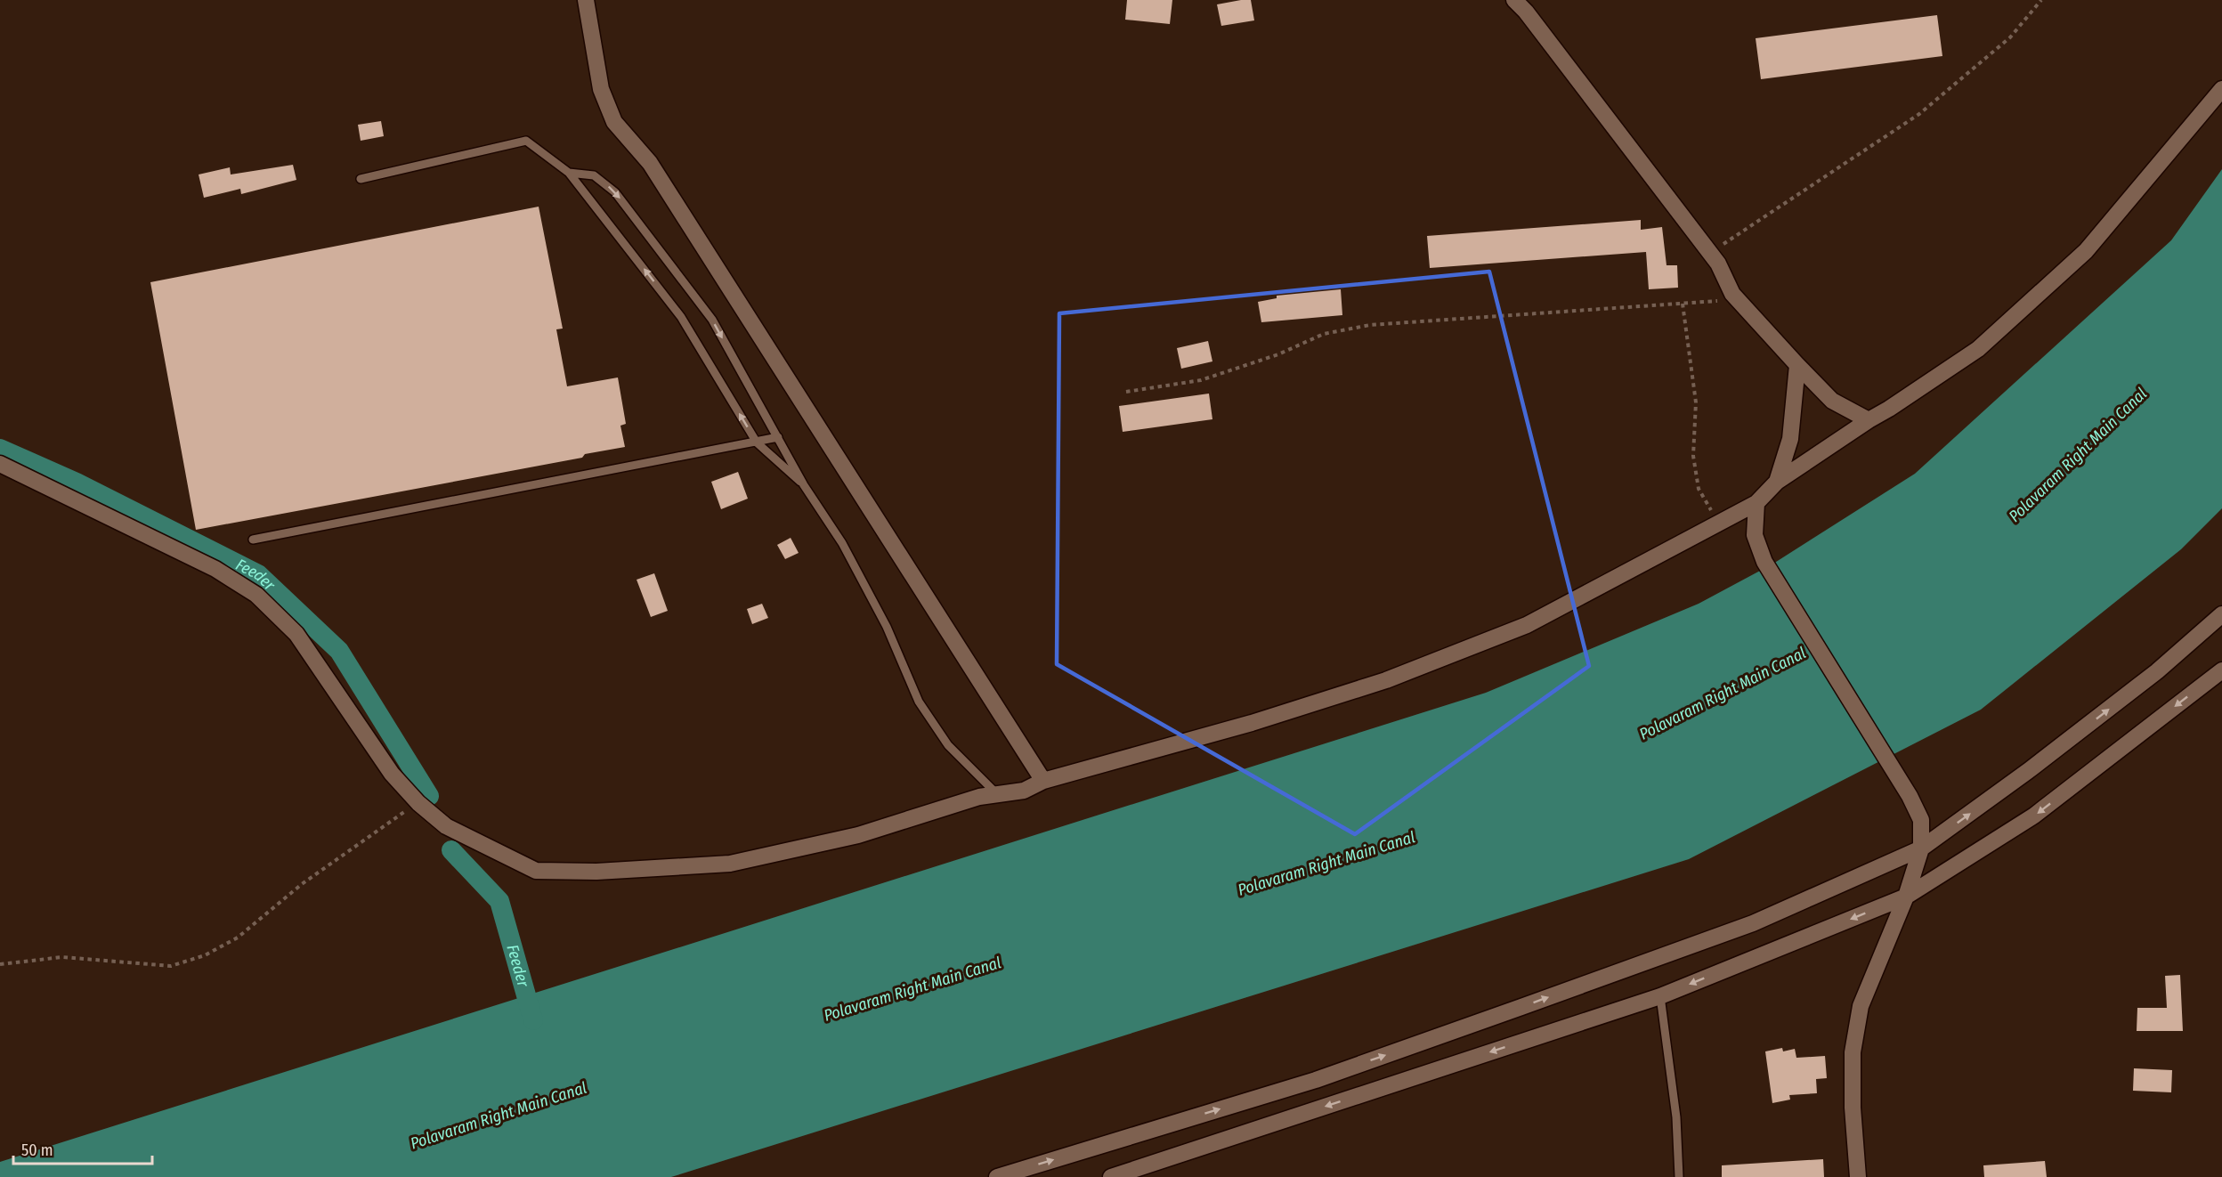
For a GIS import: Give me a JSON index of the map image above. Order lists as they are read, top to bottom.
{
  "water": ["Polavaram Right Main Canal", "Feeder"],
  "scale_bar": "50 m"
}
